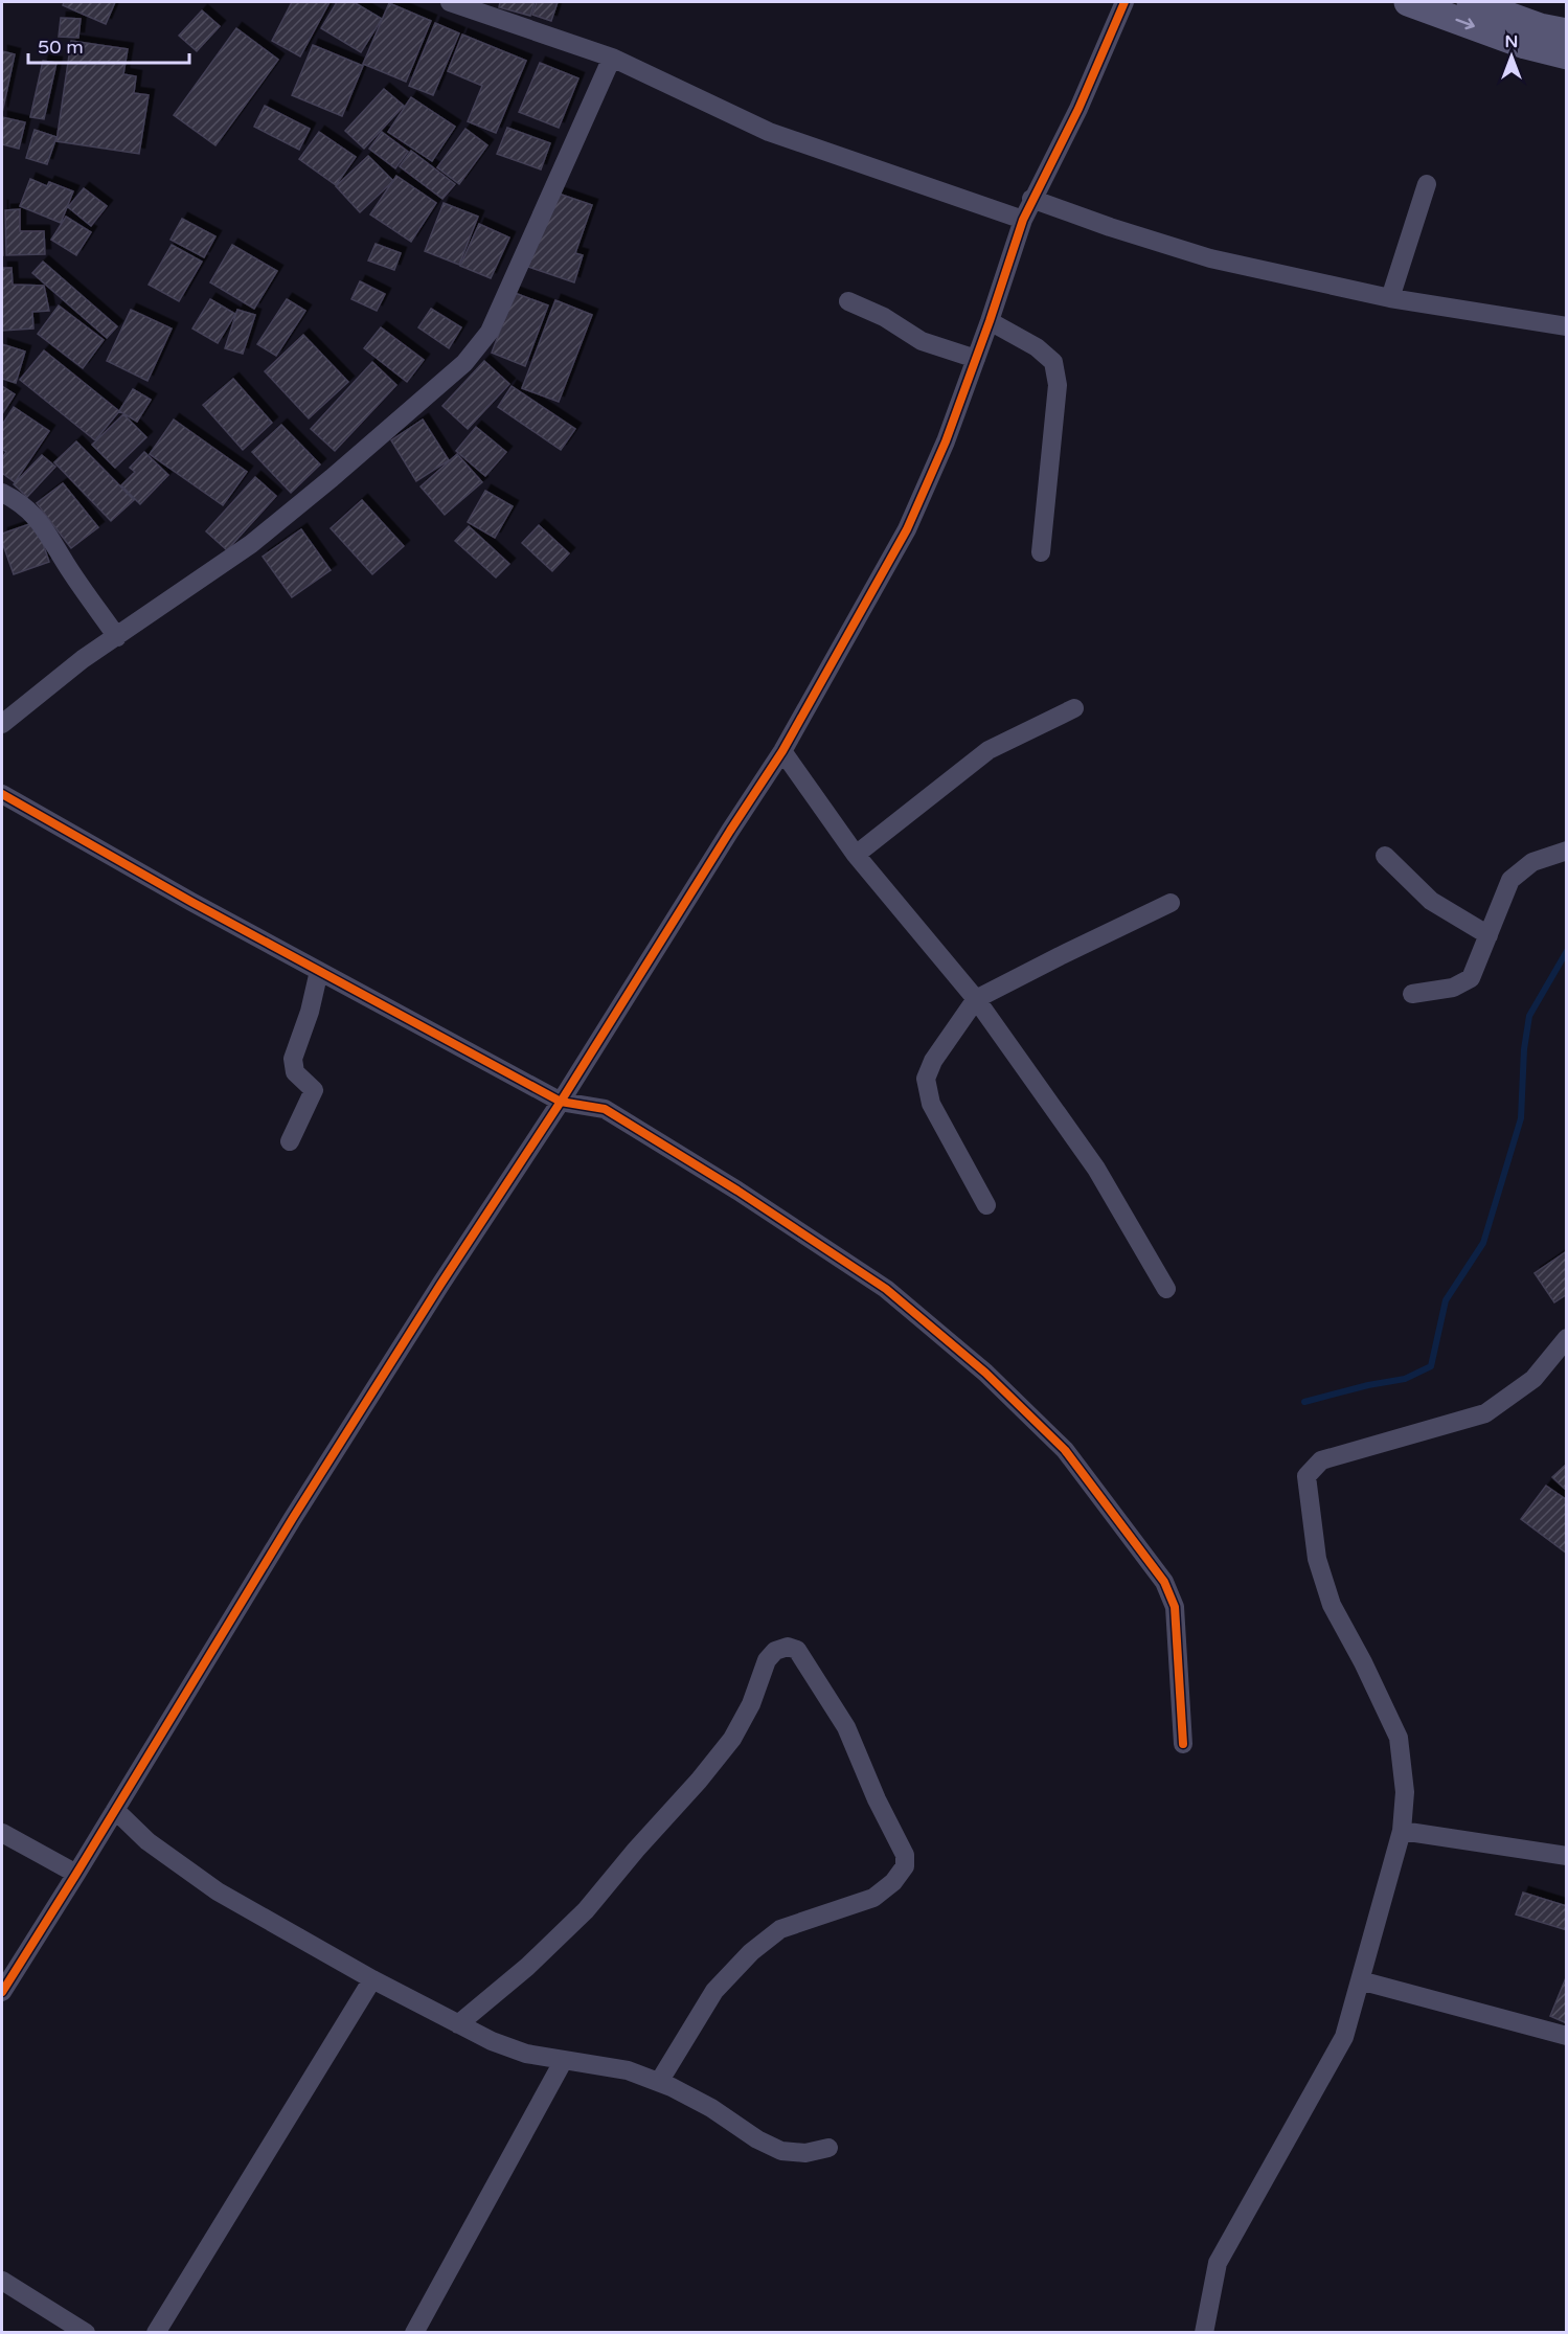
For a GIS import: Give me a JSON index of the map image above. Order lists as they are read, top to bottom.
{
  "scale_bar": "50 m",
  "north": "top"
}
